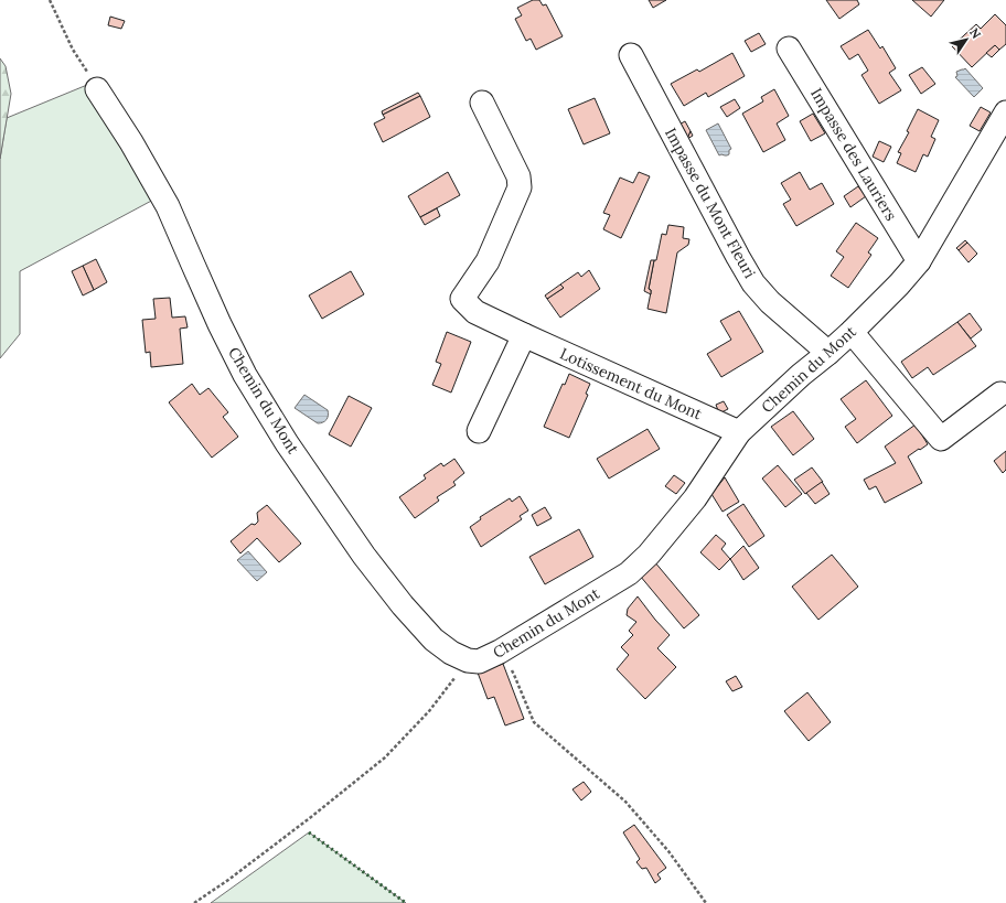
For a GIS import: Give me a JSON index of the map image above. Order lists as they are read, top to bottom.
{
  "streets": {
    "street": [
      "Impasse des Lauriers",
      "Impasse du Mont Fleuri",
      "Chemin du Mont",
      "Lotissement du Mont"
    ]
  },
  "crossings": [
    ["Impasse des Lauriers", "Chemin du Mont"],
    ["Impasse du Mont Fleuri", "Chemin du Mont"],
    ["Chemin du Mont", "Lotissement du Mont"]
  ],
  "north": "top right"
}
